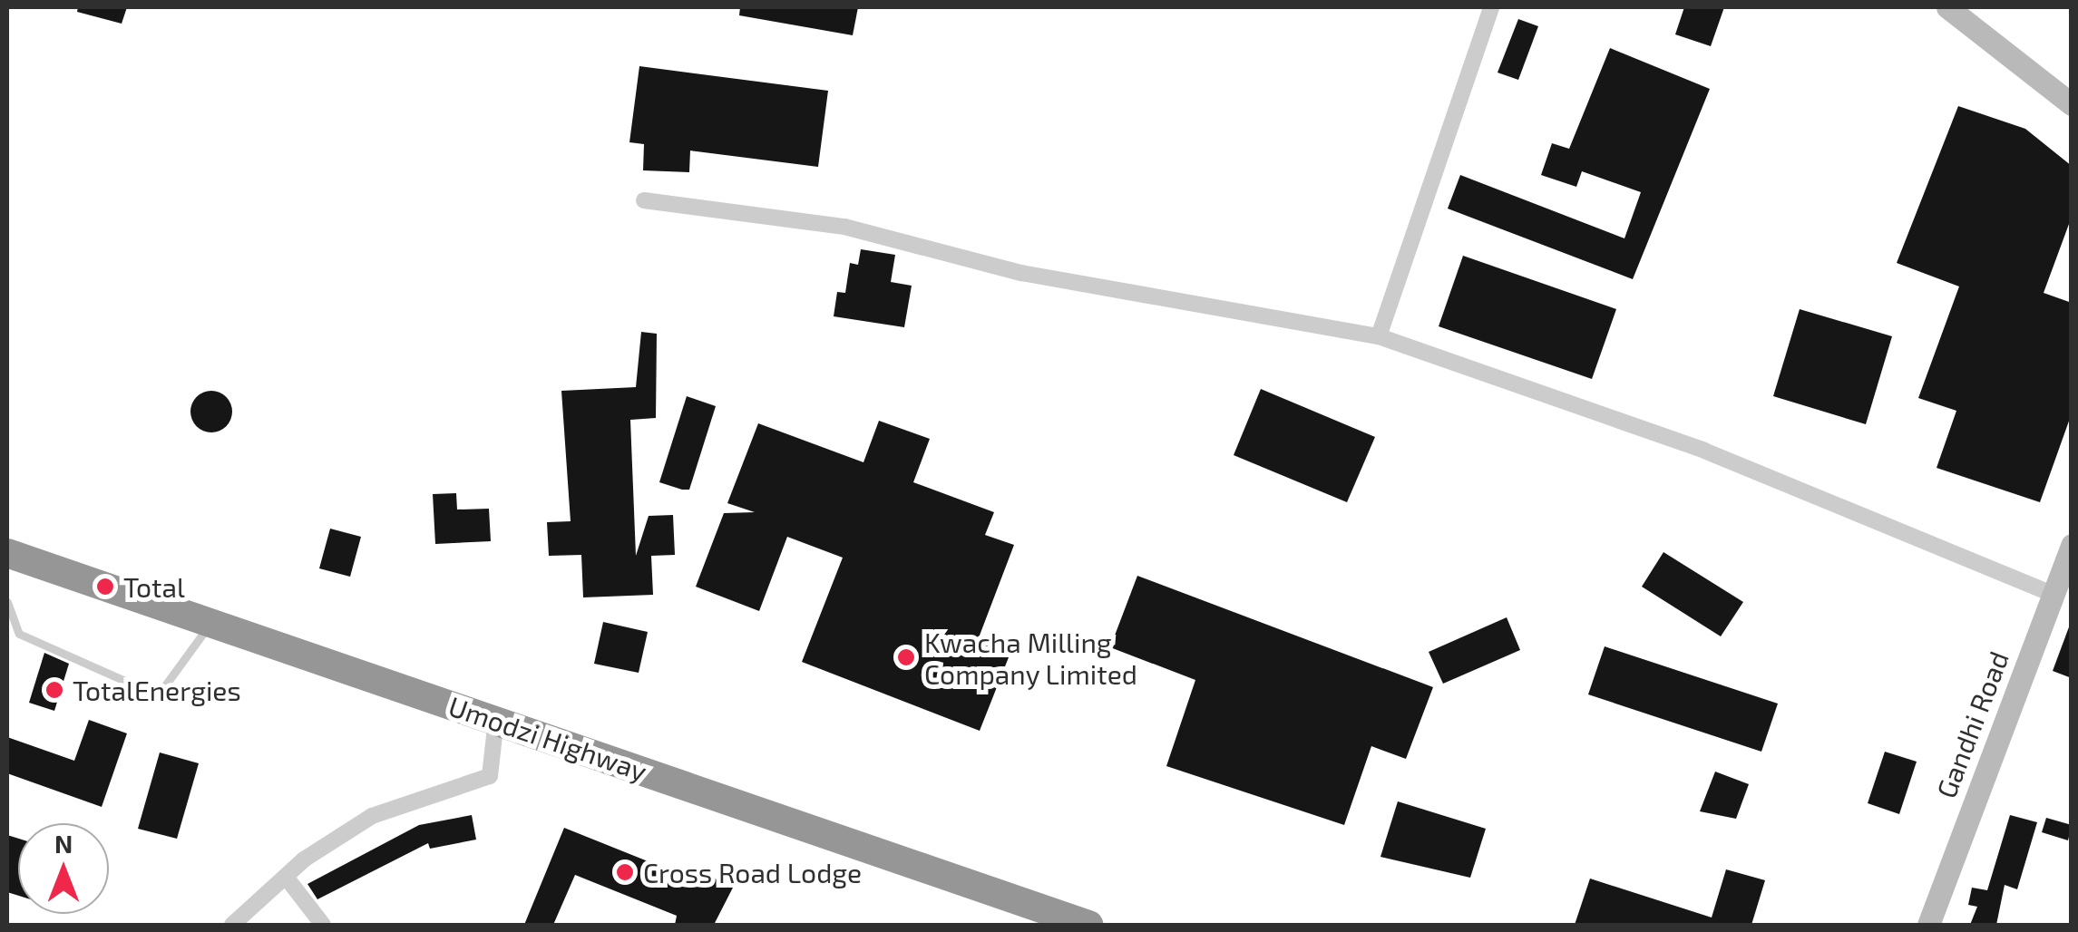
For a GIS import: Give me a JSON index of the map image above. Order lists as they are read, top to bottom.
{
  "streets": {
    "highway": ["Umodzi Highway"],
    "street": ["Gandhi Road"]
  },
  "places": [
    "Total",
    "Kwacha Milling Company Limited",
    "TotalEnergies",
    "Cross Road Lodge"
  ],
  "north": "top"
}
